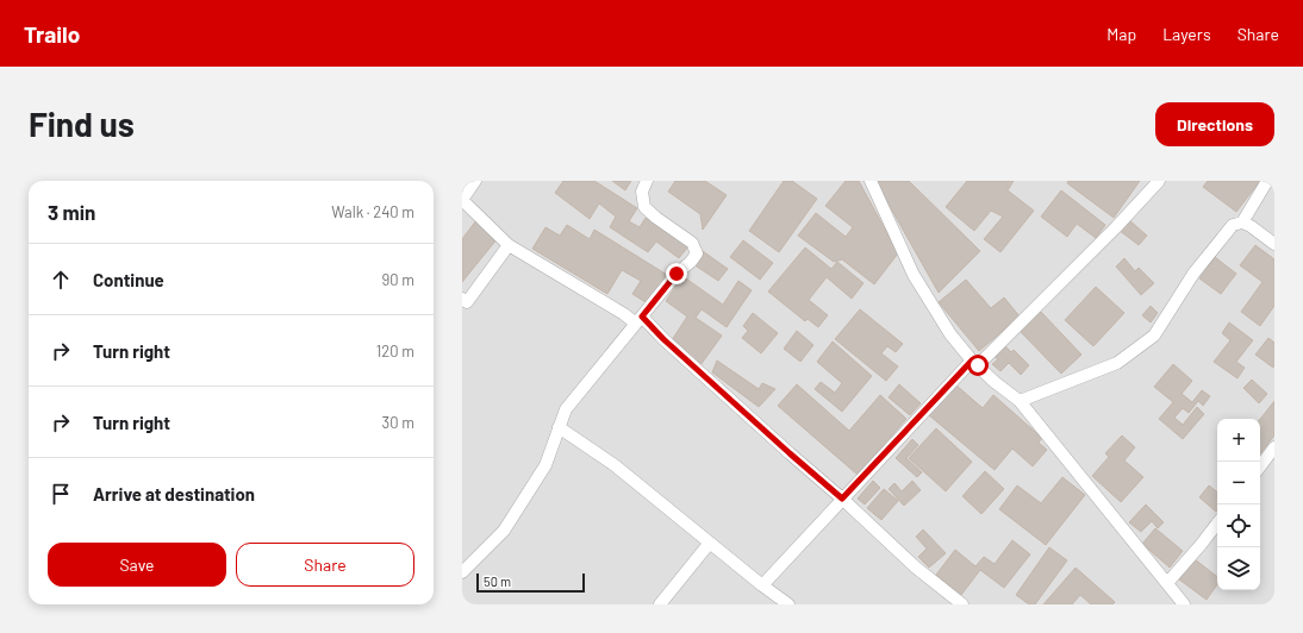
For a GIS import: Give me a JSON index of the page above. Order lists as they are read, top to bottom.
{
  "scale_bar": "50 m",
  "page": {
    "header": "Trailo",
    "nav": ["Map", "Layers", "Share"],
    "buttons": [
      "Directions",
      ["Save", "Share"]
    ],
    "title": "Find us",
    "heading": ["3 min", "Walk · 240 m"],
    "list": [
      ["Continue", "90 m"],
      ["Turn right", "120 m"],
      ["Turn right", "30 m"],
      "Arrive at destination"
    ],
    "map_buttons": ["+", "−"],
    "scale": "50 m"
  }
}
